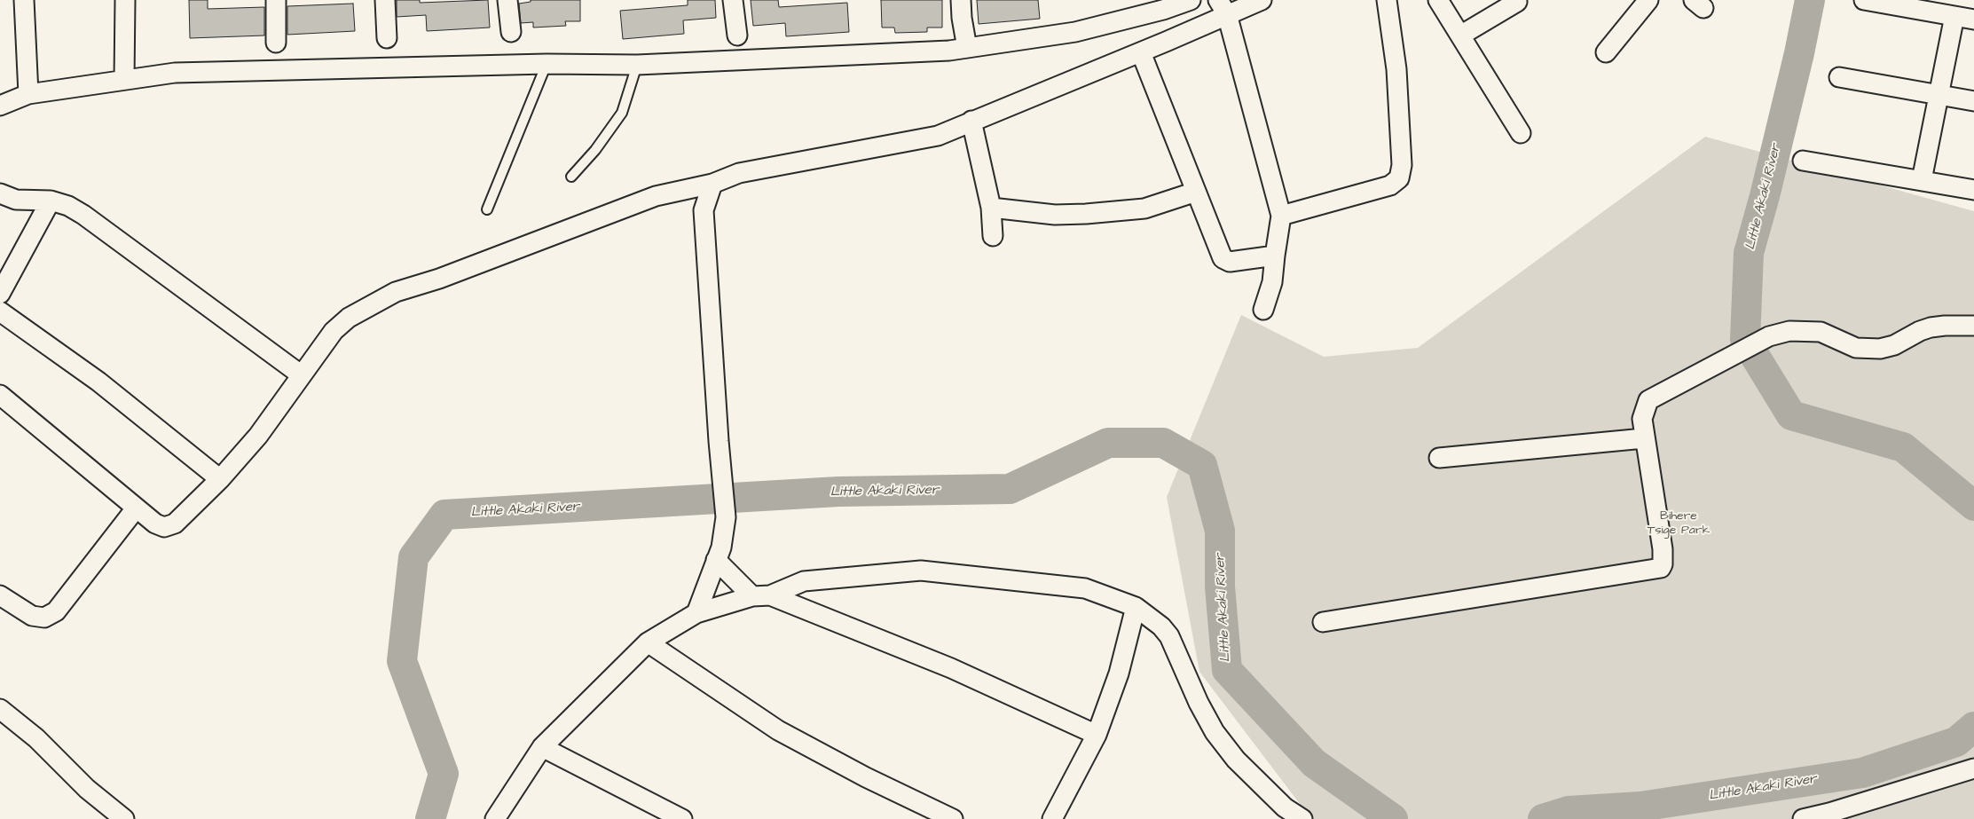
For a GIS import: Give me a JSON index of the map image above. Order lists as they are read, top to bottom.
{
  "water": ["Little Akaki River"],
  "parks": ["Bihere Tsige Park"]
}
